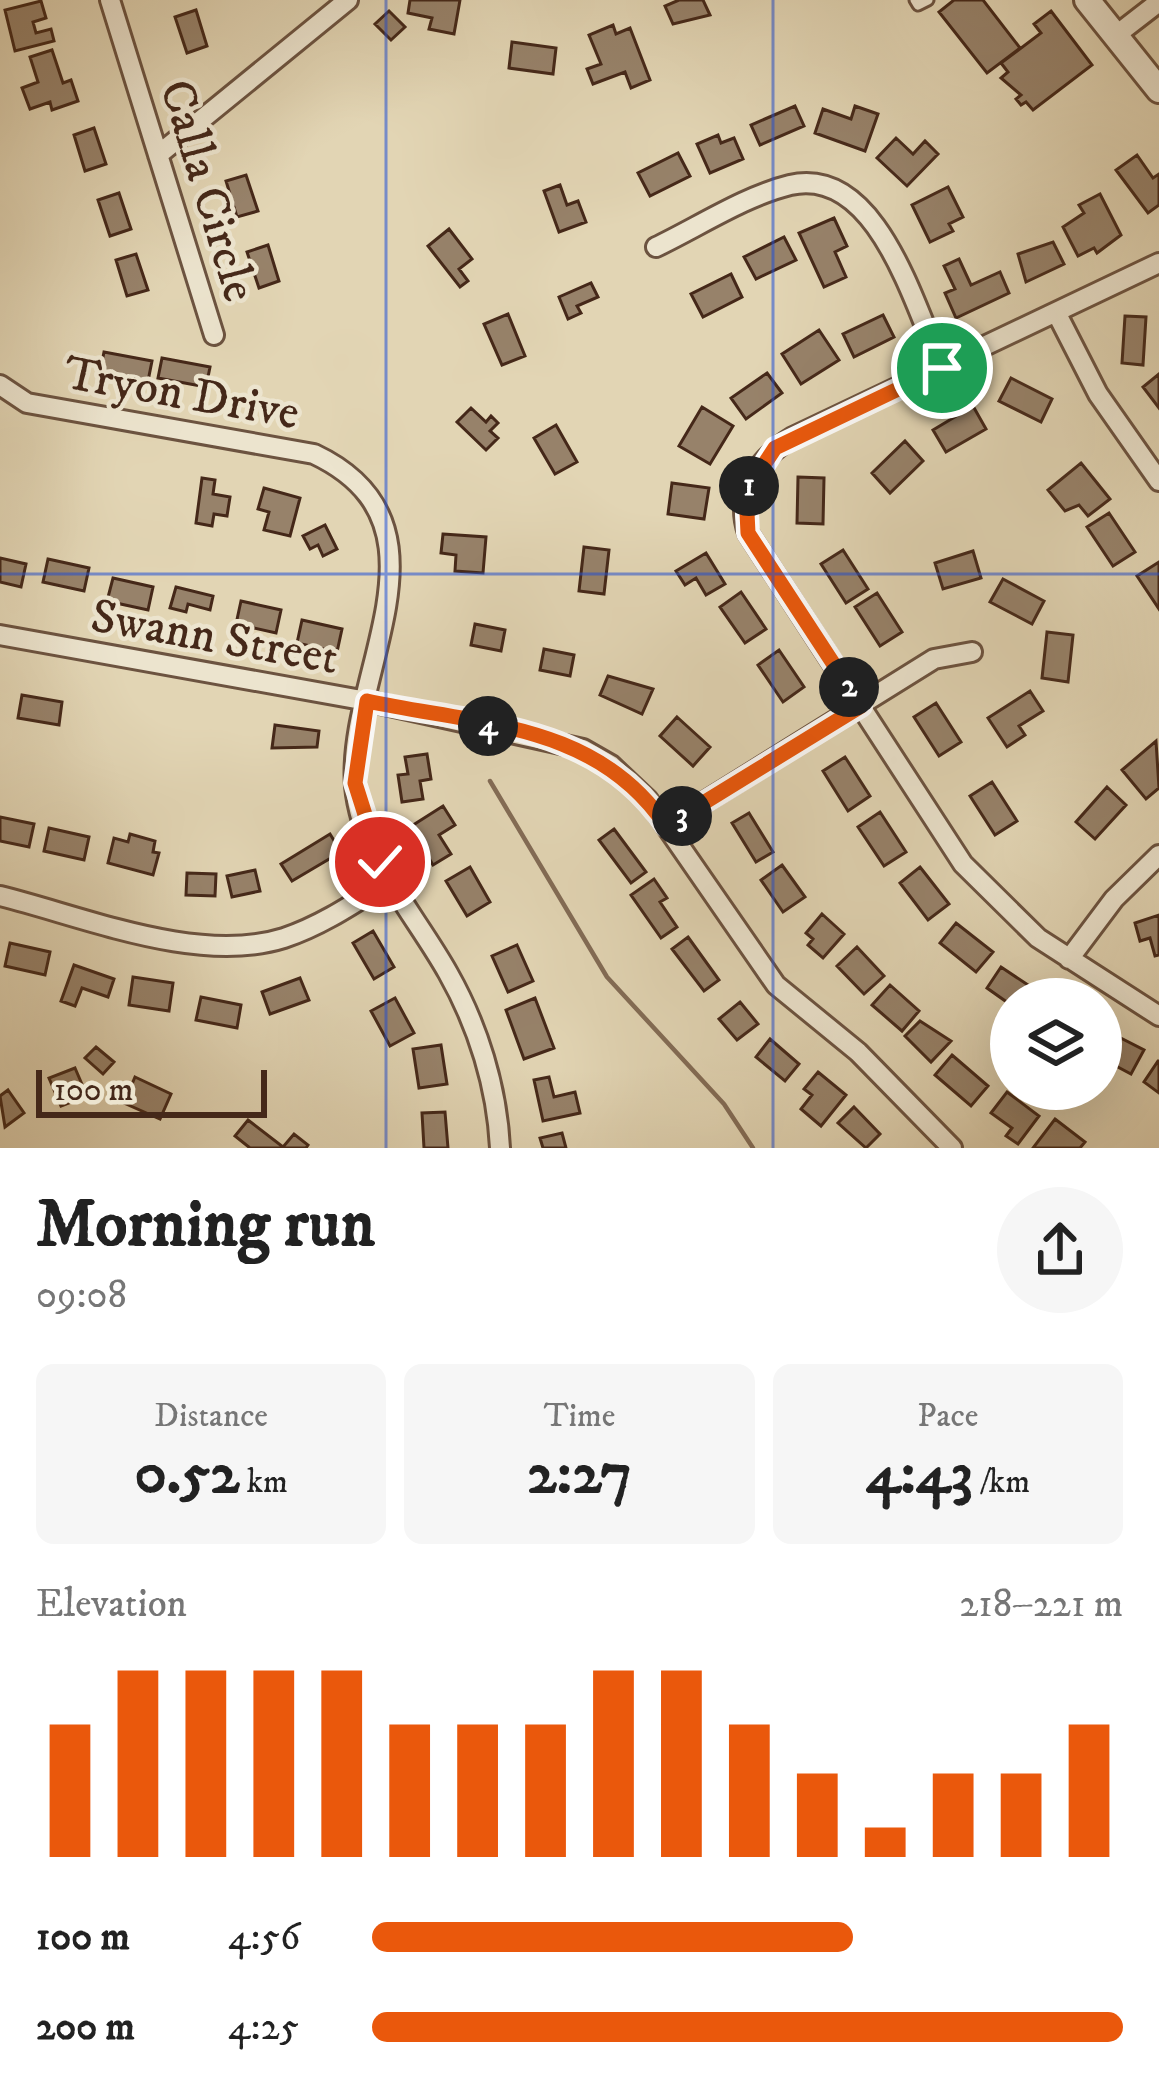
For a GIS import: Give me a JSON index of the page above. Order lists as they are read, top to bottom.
{
  "streets": {
    "street": ["Calla Circle", "Tryon Drive", "Swann Street"]
  },
  "crossings": [
    ["Tryon Drive", "Swann Street"]
  ],
  "scale_bar": "100 m",
  "page": {
    "pins": [
      "1",
      "2",
      "4",
      "3"
    ],
    "scale": "100 m",
    "heading": ["Morning run", "09:08"],
    "stats": [
      ["Distance", "0.52 km"],
      ["Time", "2:27"],
      ["Pace", "4:43 /km"]
    ],
    "chart": ["Elevation", "218–221 m"],
    "list": [
      {
        "name": "100 m",
        "note": "4:56"
      },
      {
        "name": "200 m",
        "note": "4:25"
      }
    ]
  }
}
